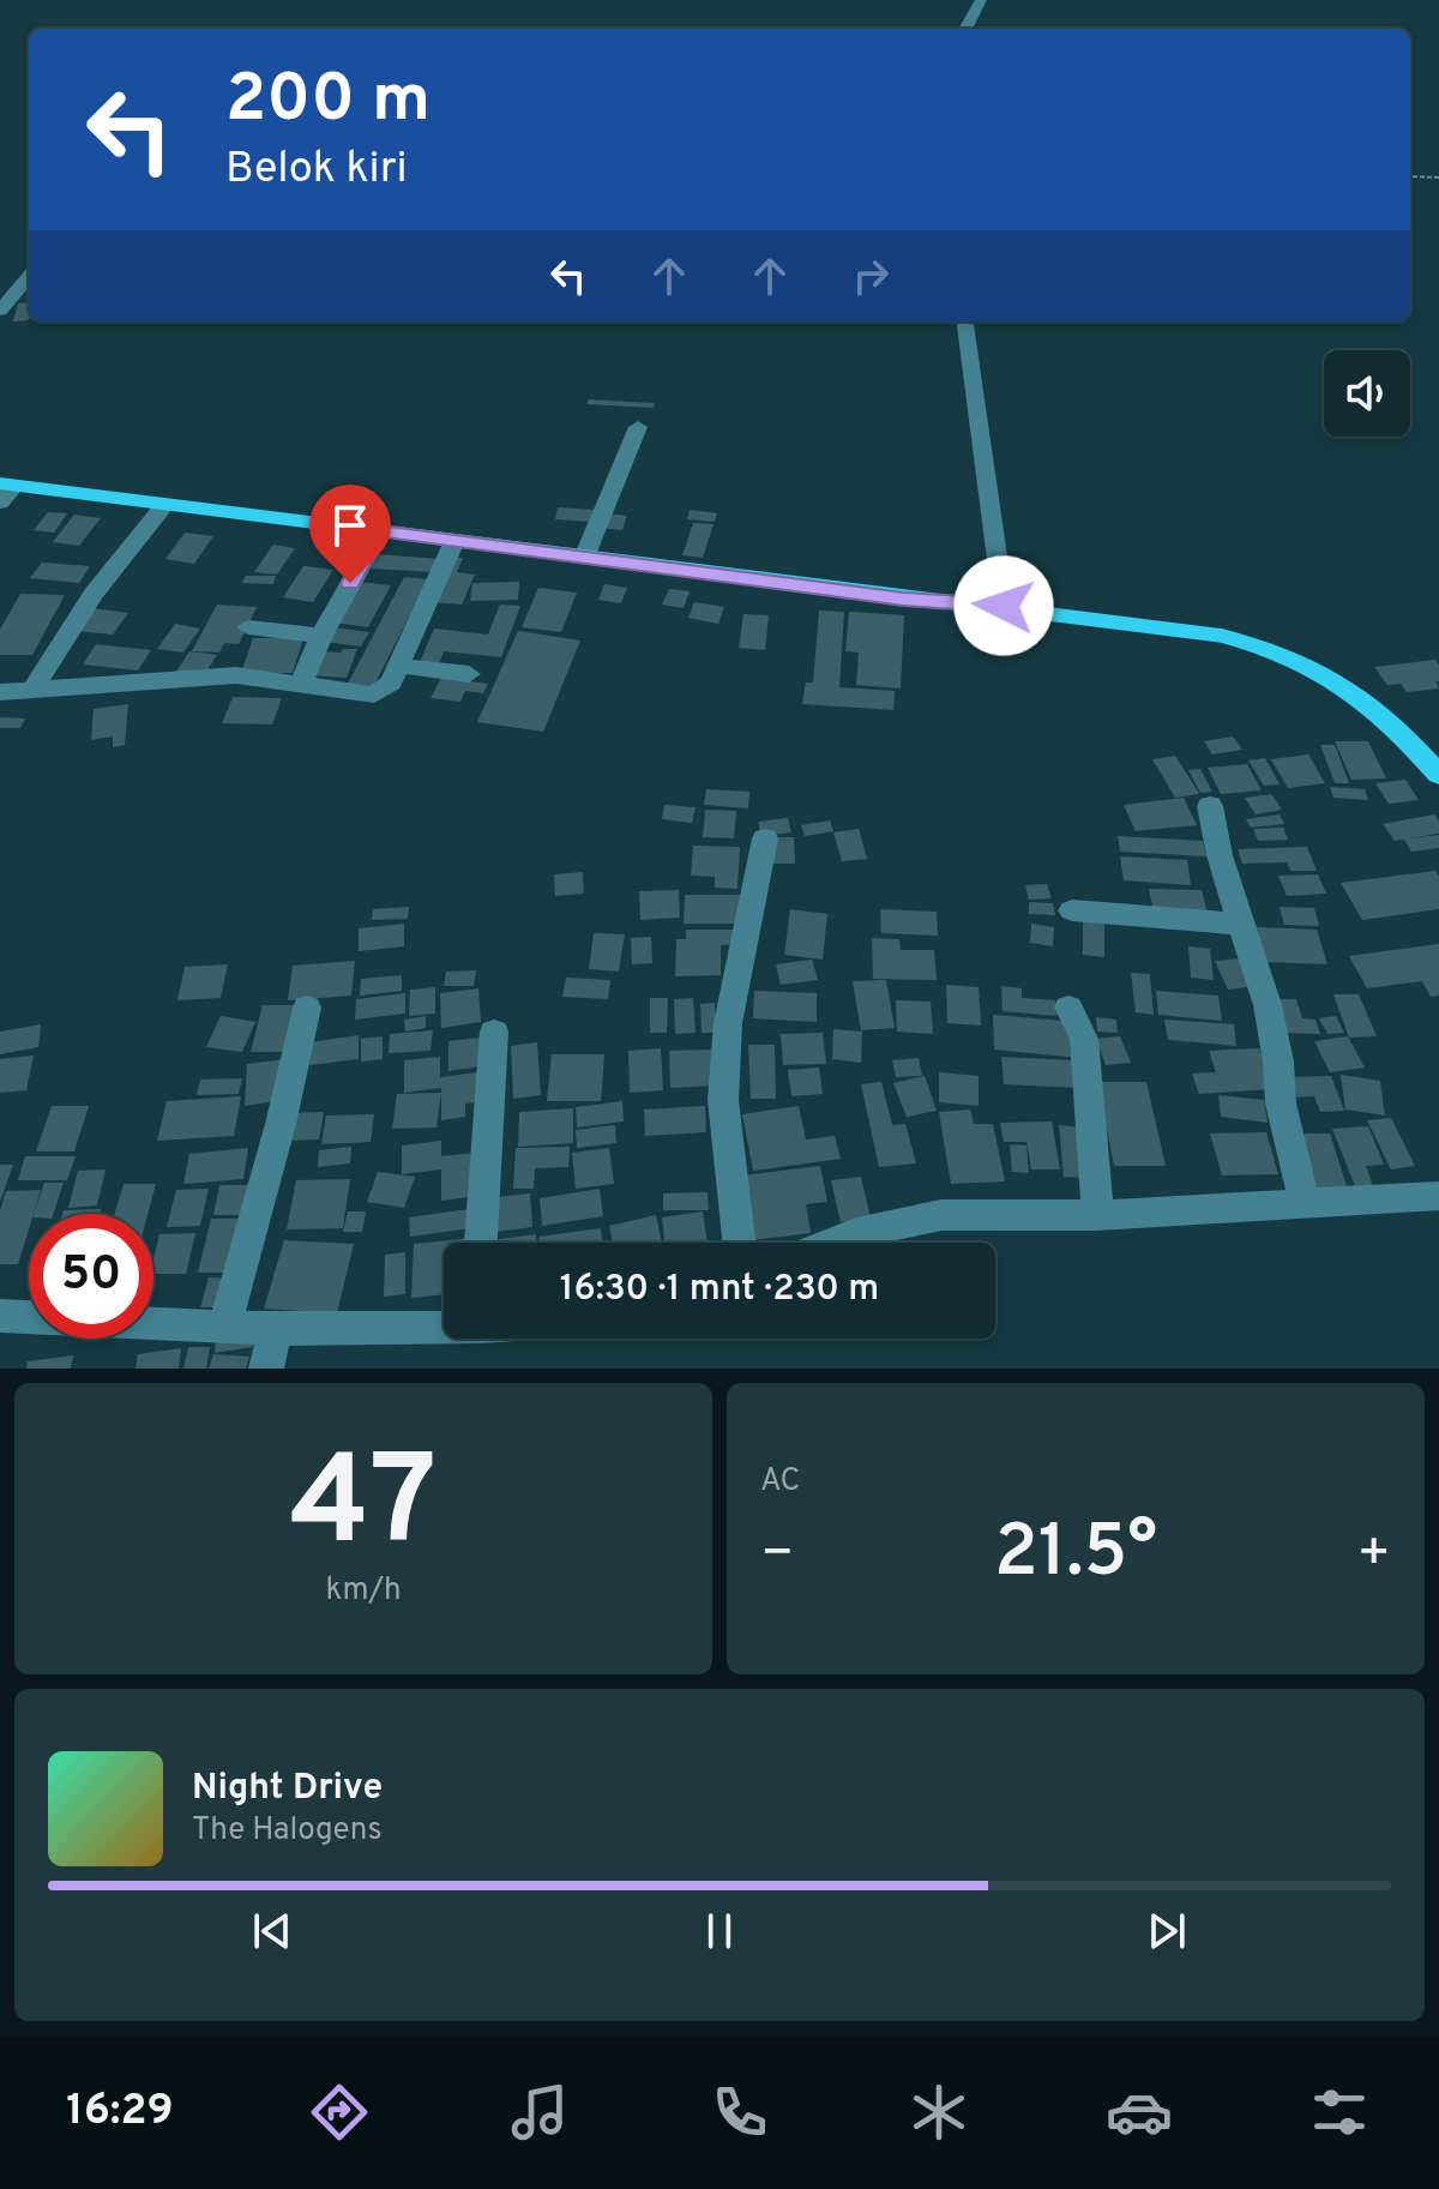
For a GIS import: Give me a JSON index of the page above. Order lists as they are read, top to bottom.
{
  "page": {
    "turn": ["200 m", "Belok kiri"],
    "limit": "50",
    "trip": "16:30 · 1 mnt · 230 m",
    "tile": [
      ["47", "km/h"],
      "AC"
    ],
    "heat": ["−", "21.5°", "+"],
    "song": ["Night Drive", "The Halogens"],
    "tabs": "16:29"
  }
}
